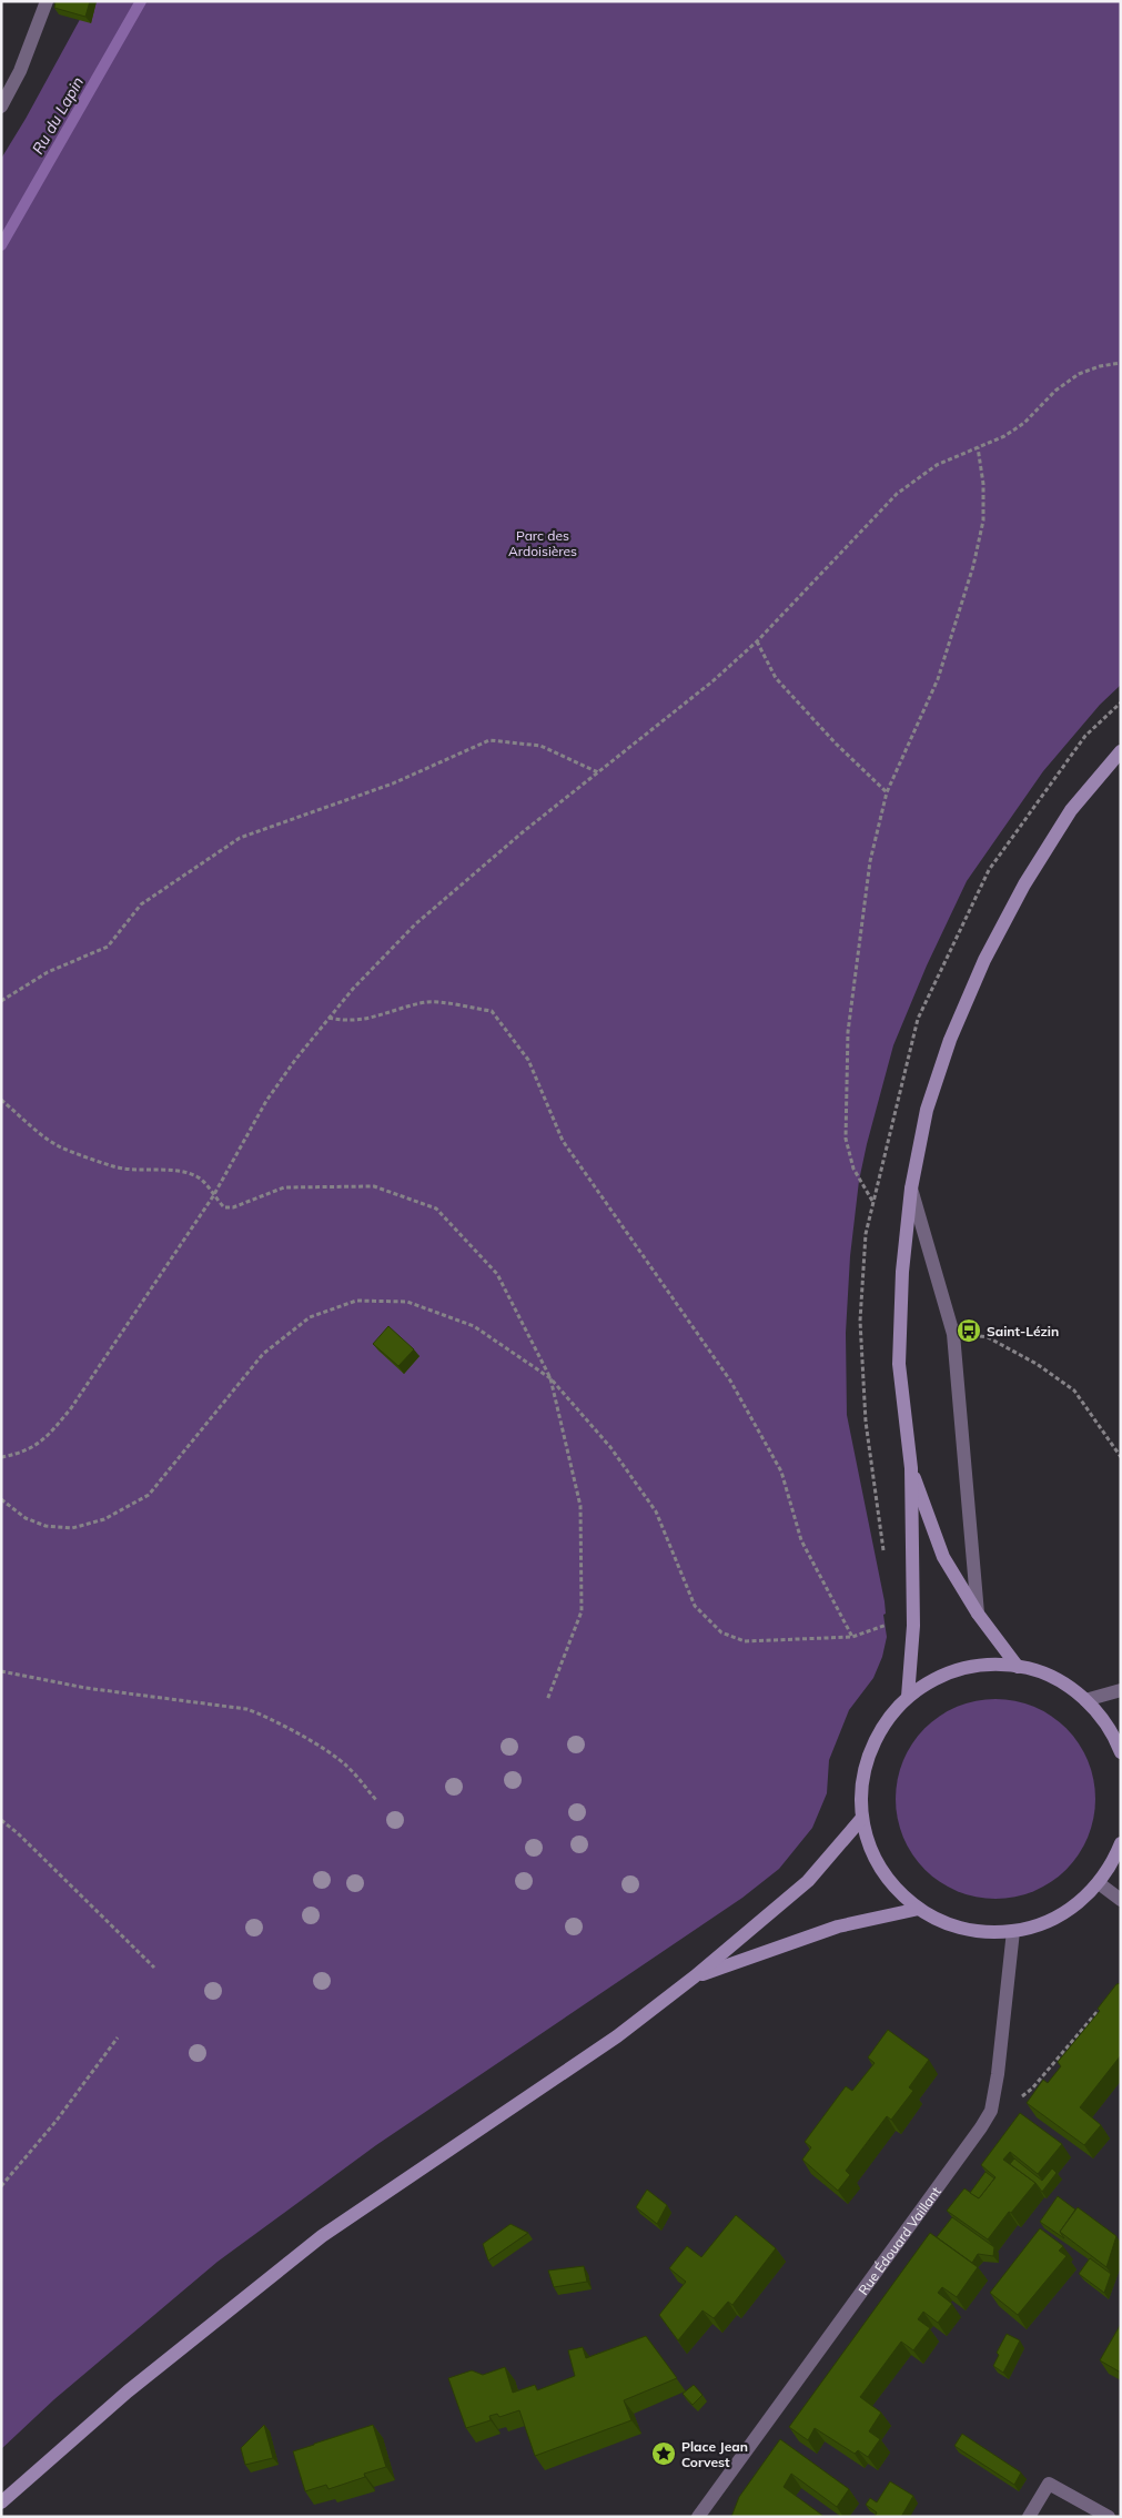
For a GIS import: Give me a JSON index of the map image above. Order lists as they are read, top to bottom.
{
  "streets": {
    "street": ["Rue Édouard Vaillant"]
  },
  "water": ["Ru du Lapin"],
  "parks": ["Parc des Ardoisières"],
  "places": {
    "bus stop": ["Saint-Lézin"],
    "place": ["Place Jean Corvest"]
  }
}
